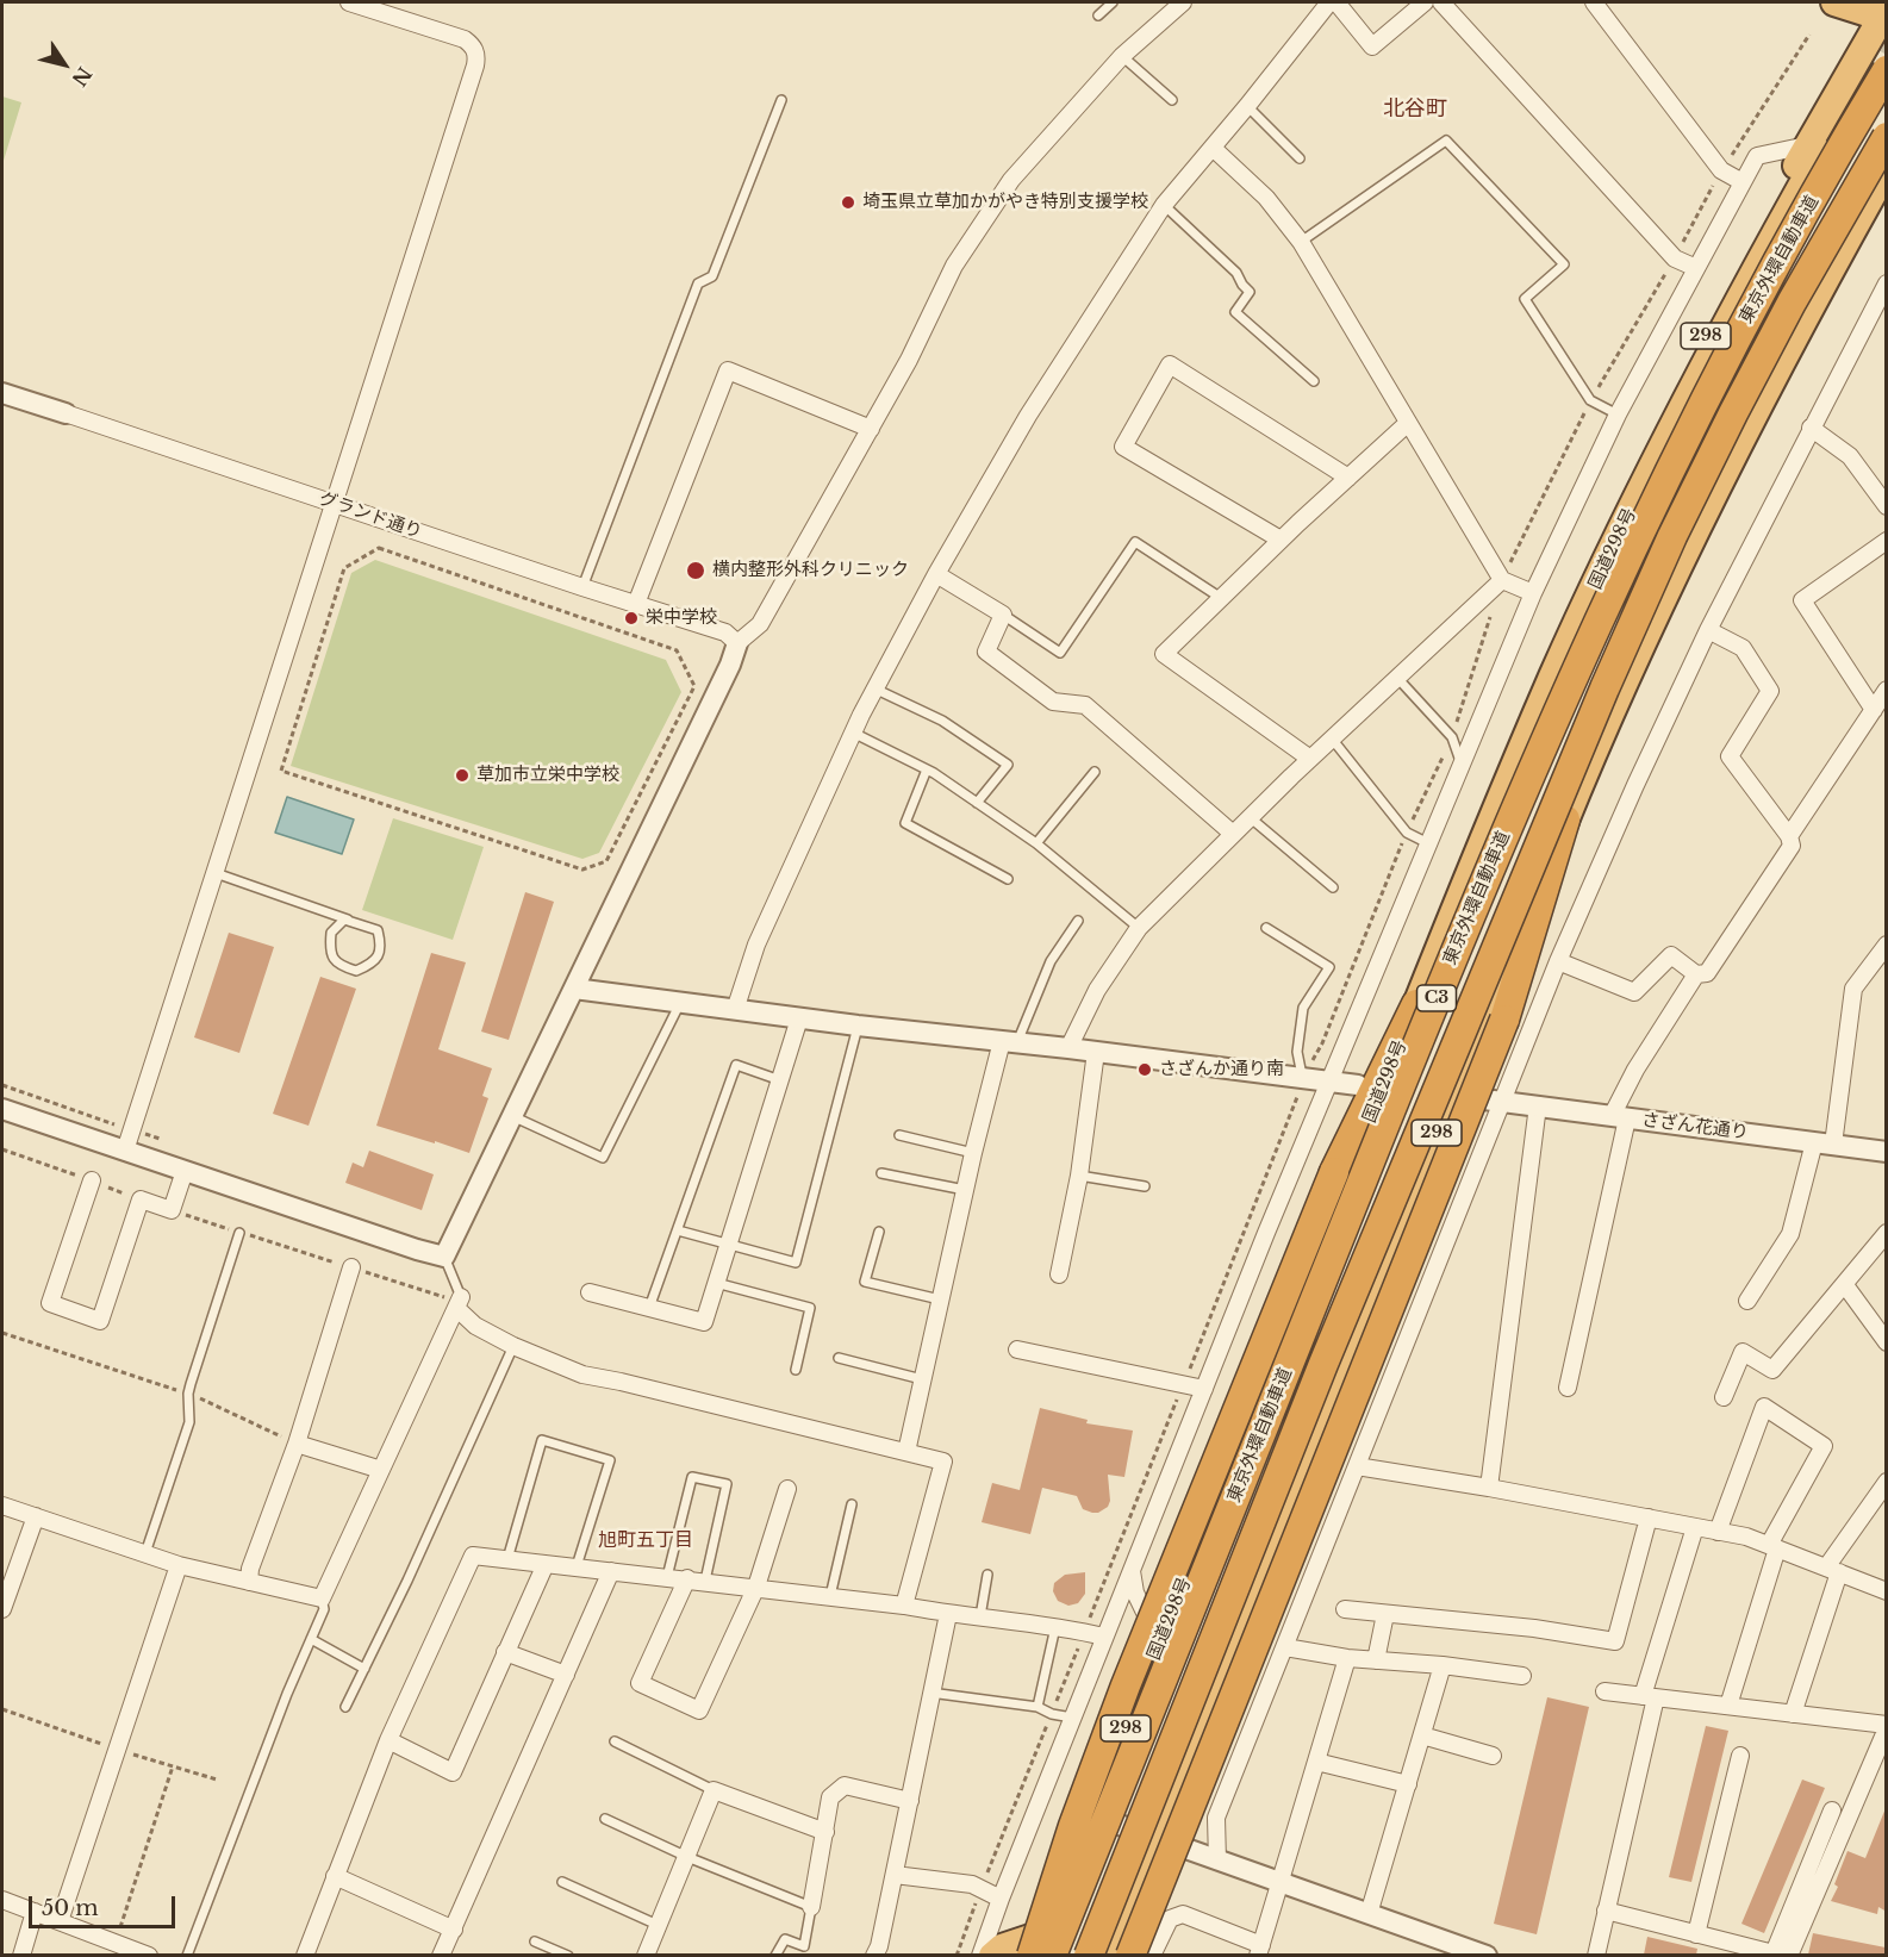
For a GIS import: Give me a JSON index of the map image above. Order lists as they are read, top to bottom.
{
  "streets": {
    "highway": [
      "東京外環自動車道",
      "298",
      "国道298号",
      "C3"
    ],
    "street": ["グランド通り", "さざん花通り"]
  },
  "crossings": [
    ["東京外環自動車道", "298"],
    ["東京外環自動車道", "国道298号"],
    ["298", "国道298号"]
  ],
  "districts": ["北谷町", "旭町五丁目"],
  "places": [
    "埼玉県立草加かがやき特別支援学校",
    "横内整形外科クリニック",
    "栄中学校",
    "草加市立栄中学校",
    "さざんか通り南"
  ],
  "scale_bar": "50 m",
  "north": "bottom right"
}
